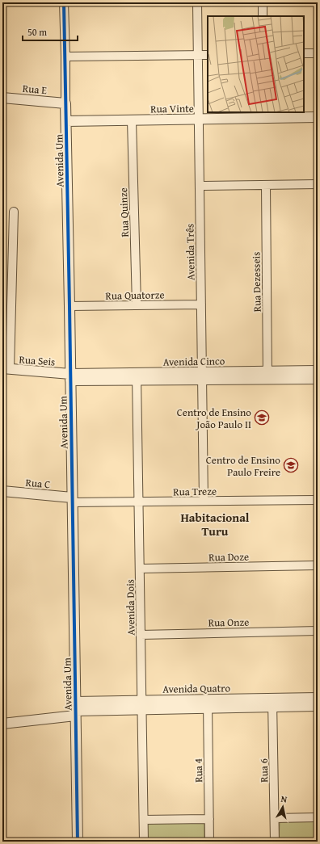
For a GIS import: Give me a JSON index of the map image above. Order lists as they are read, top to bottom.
{
  "streets": {
    "street": [
      "Rua E",
      "Rua Vinte",
      "Avenida Um",
      "Rua Quinze",
      "Avenida Três",
      "Rua Dezesseis",
      "Rua Quatorze",
      "Rua Seis",
      "Avenida Cinco",
      "Rua C",
      "Rua Treze",
      "Rua Doze",
      "Avenida Dois",
      "Rua Onze",
      "Avenida Quatro",
      "Rua 4",
      "Rua 6"
    ]
  },
  "crossings": [
    ["Rua E", "Avenida Um"],
    ["Rua Vinte", "Avenida Um"],
    ["Rua Vinte", "Rua Quinze"],
    ["Rua Vinte", "Avenida Três"],
    ["Avenida Um", "Rua Quatorze"],
    ["Avenida Um", "Rua Seis"],
    ["Avenida Um", "Avenida Cinco"],
    ["Avenida Um", "Rua C"],
    ["Avenida Um", "Rua Treze"],
    ["Avenida Um", "Avenida Quatro"],
    ["Rua Quinze", "Rua Quatorze"],
    ["Avenida Três", "Rua Quatorze"],
    ["Avenida Três", "Avenida Cinco"],
    ["Avenida Três", "Rua Treze"],
    ["Rua Dezesseis", "Avenida Cinco"],
    ["Rua Seis", "Avenida Cinco"],
    ["Avenida Cinco", "Avenida Dois"],
    ["Rua C", "Rua Treze"],
    ["Rua Treze", "Avenida Dois"],
    ["Rua Doze", "Avenida Dois"],
    ["Avenida Dois", "Rua Onze"],
    ["Avenida Dois", "Avenida Quatro"],
    ["Avenida Quatro", "Rua 4"],
    ["Avenida Quatro", "Rua 6"]
  ],
  "districts": ["Habitacional Turu"],
  "places": {
    "school or university": ["Centro de Ensino João Paulo II", "Centro de Ensino Paulo Freire"]
  },
  "scale_bar": "50 m",
  "north": "top"
}
